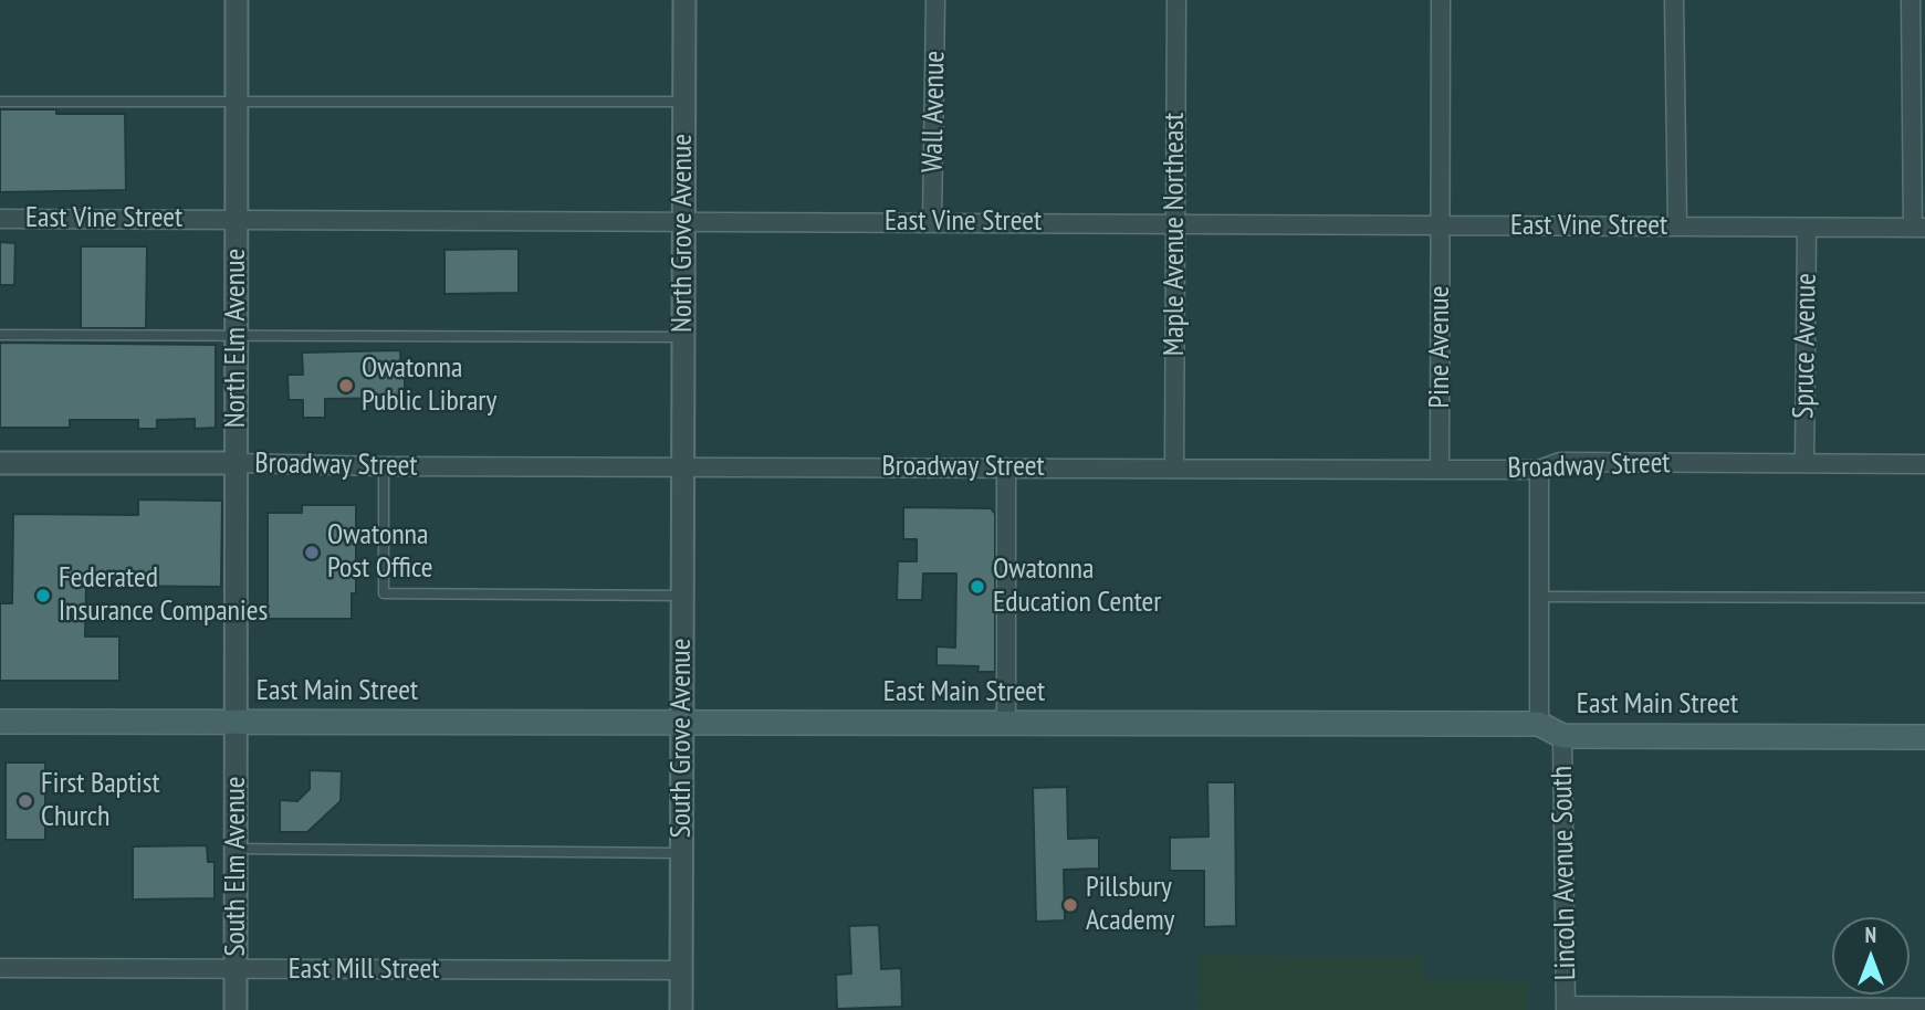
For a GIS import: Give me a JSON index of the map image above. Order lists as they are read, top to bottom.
{
  "streets": {
    "main road": ["East Main Street"],
    "street": [
      "Wall Avenue",
      "East Vine Street",
      "North Grove Avenue",
      "Maple Avenue Northeast",
      "North Elm Avenue",
      "Spruce Avenue",
      "Pine Avenue",
      "Broadway Street",
      "South Grove Avenue",
      "South Elm Avenue",
      "Lincoln Avenue South",
      "East Mill Street"
    ]
  },
  "crossings": [
    ["Wall Avenue", "East Vine Street"],
    ["East Vine Street", "North Grove Avenue"],
    ["East Vine Street", "Maple Avenue Northeast"],
    ["East Vine Street", "North Elm Avenue"],
    ["East Vine Street", "Spruce Avenue"],
    ["East Vine Street", "Pine Avenue"],
    ["North Grove Avenue", "Broadway Street"],
    ["North Grove Avenue", "South Grove Avenue"],
    ["Maple Avenue Northeast", "Broadway Street"],
    ["North Elm Avenue", "Broadway Street"],
    ["North Elm Avenue", "East Main Street"],
    ["North Elm Avenue", "South Elm Avenue"],
    ["Spruce Avenue", "Broadway Street"],
    ["Pine Avenue", "Broadway Street"],
    ["Broadway Street", "South Grove Avenue"],
    ["Broadway Street", "Lincoln Avenue South"],
    ["East Main Street", "South Grove Avenue"],
    ["East Main Street", "South Elm Avenue"],
    ["East Main Street", "Lincoln Avenue South"],
    ["South Grove Avenue", "East Mill Street"],
    ["South Elm Avenue", "East Mill Street"]
  ],
  "places": [
    "Owatonna Public Library",
    "Owatonna Post Office",
    "Owatonna Education Center",
    "Federated Insurance Companies",
    "First Baptist Church",
    "Pillsbury Academy"
  ],
  "north": "top"
}
